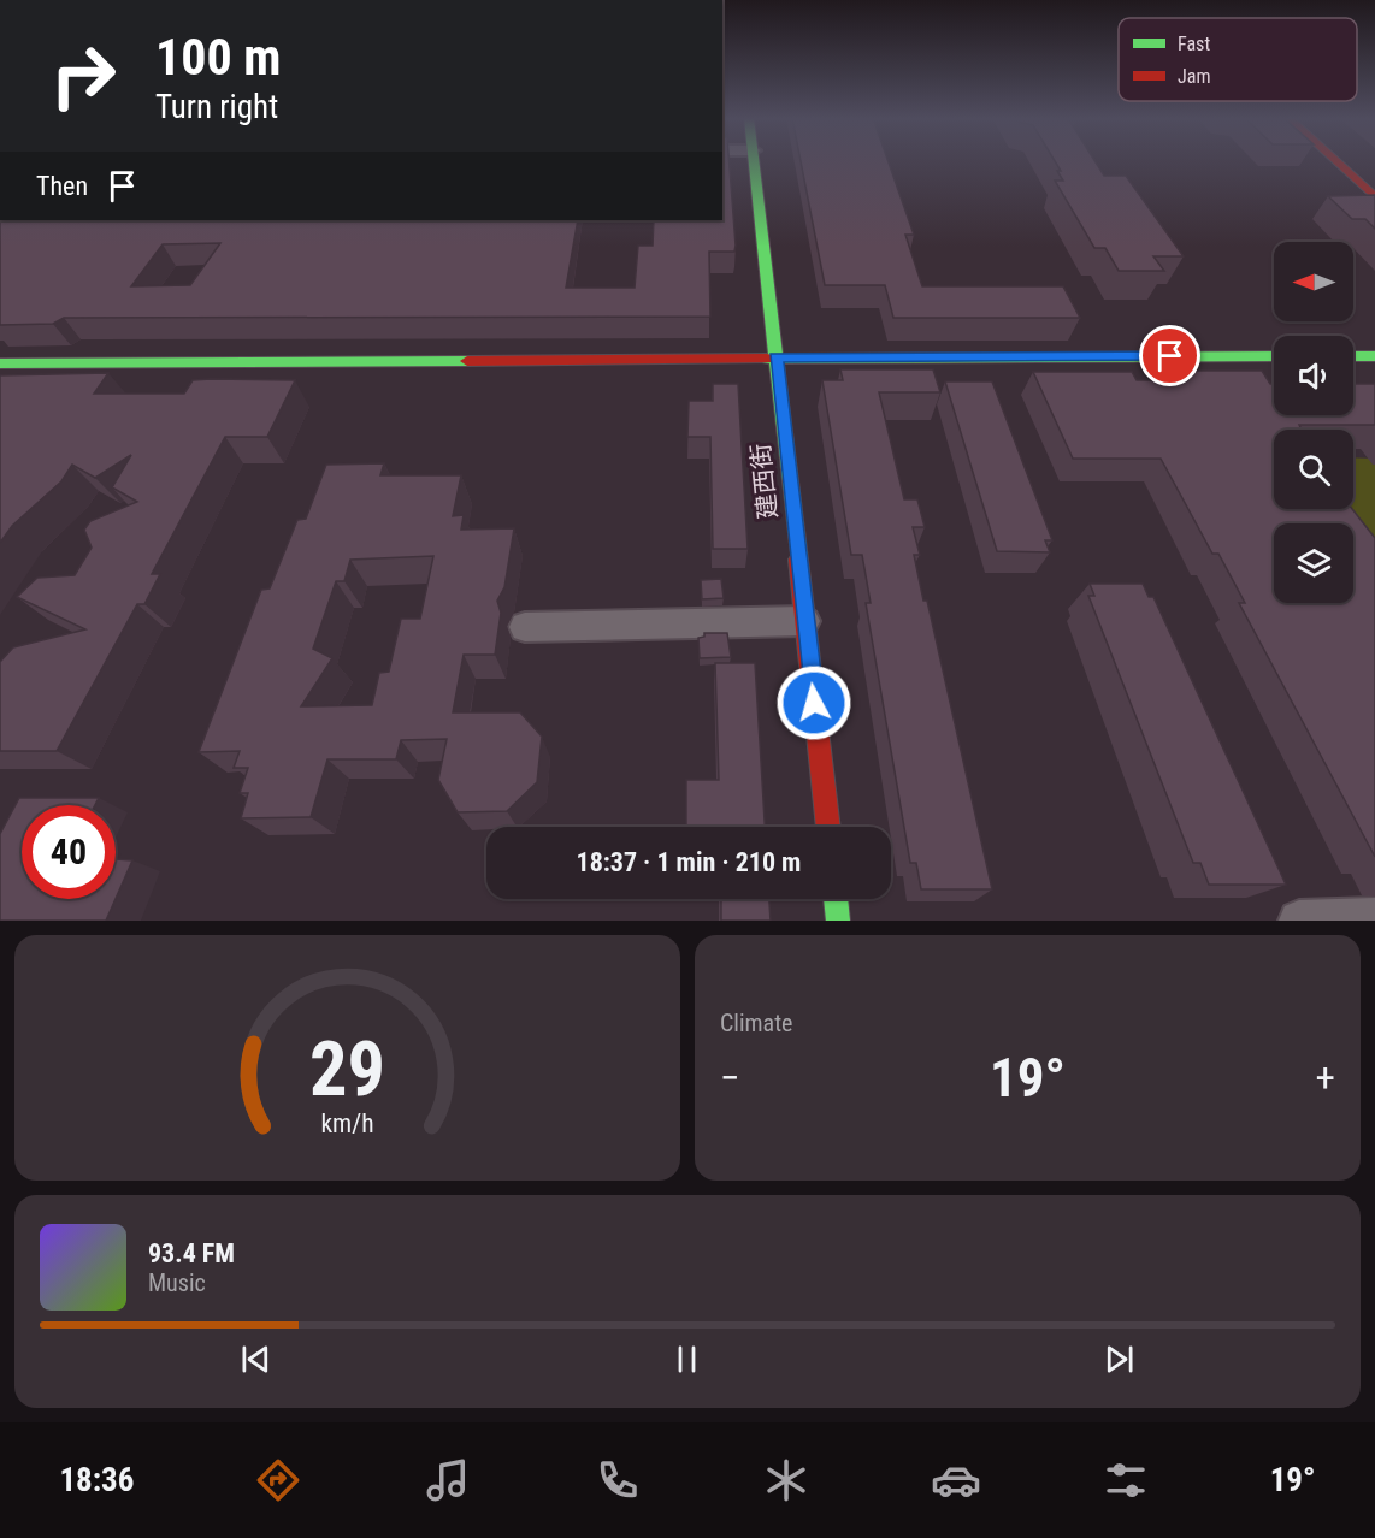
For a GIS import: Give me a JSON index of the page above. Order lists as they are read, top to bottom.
{
  "streets": {
    "street": ["建西街"]
  },
  "legend": ["Fast", "Jam"],
  "north": "left",
  "page": {
    "turn": ["100 m", "Turn right"],
    "then": "Then",
    "limit": "40",
    "trip": "18:37 · 1 min · 210 m",
    "tile": "Climate",
    "heat": ["−", "19°", "+"],
    "song": ["93.4 FM", "Music"],
    "tabs": ["18:36", "19°"],
    "gauge": ["29", "km/h"]
  }
}
